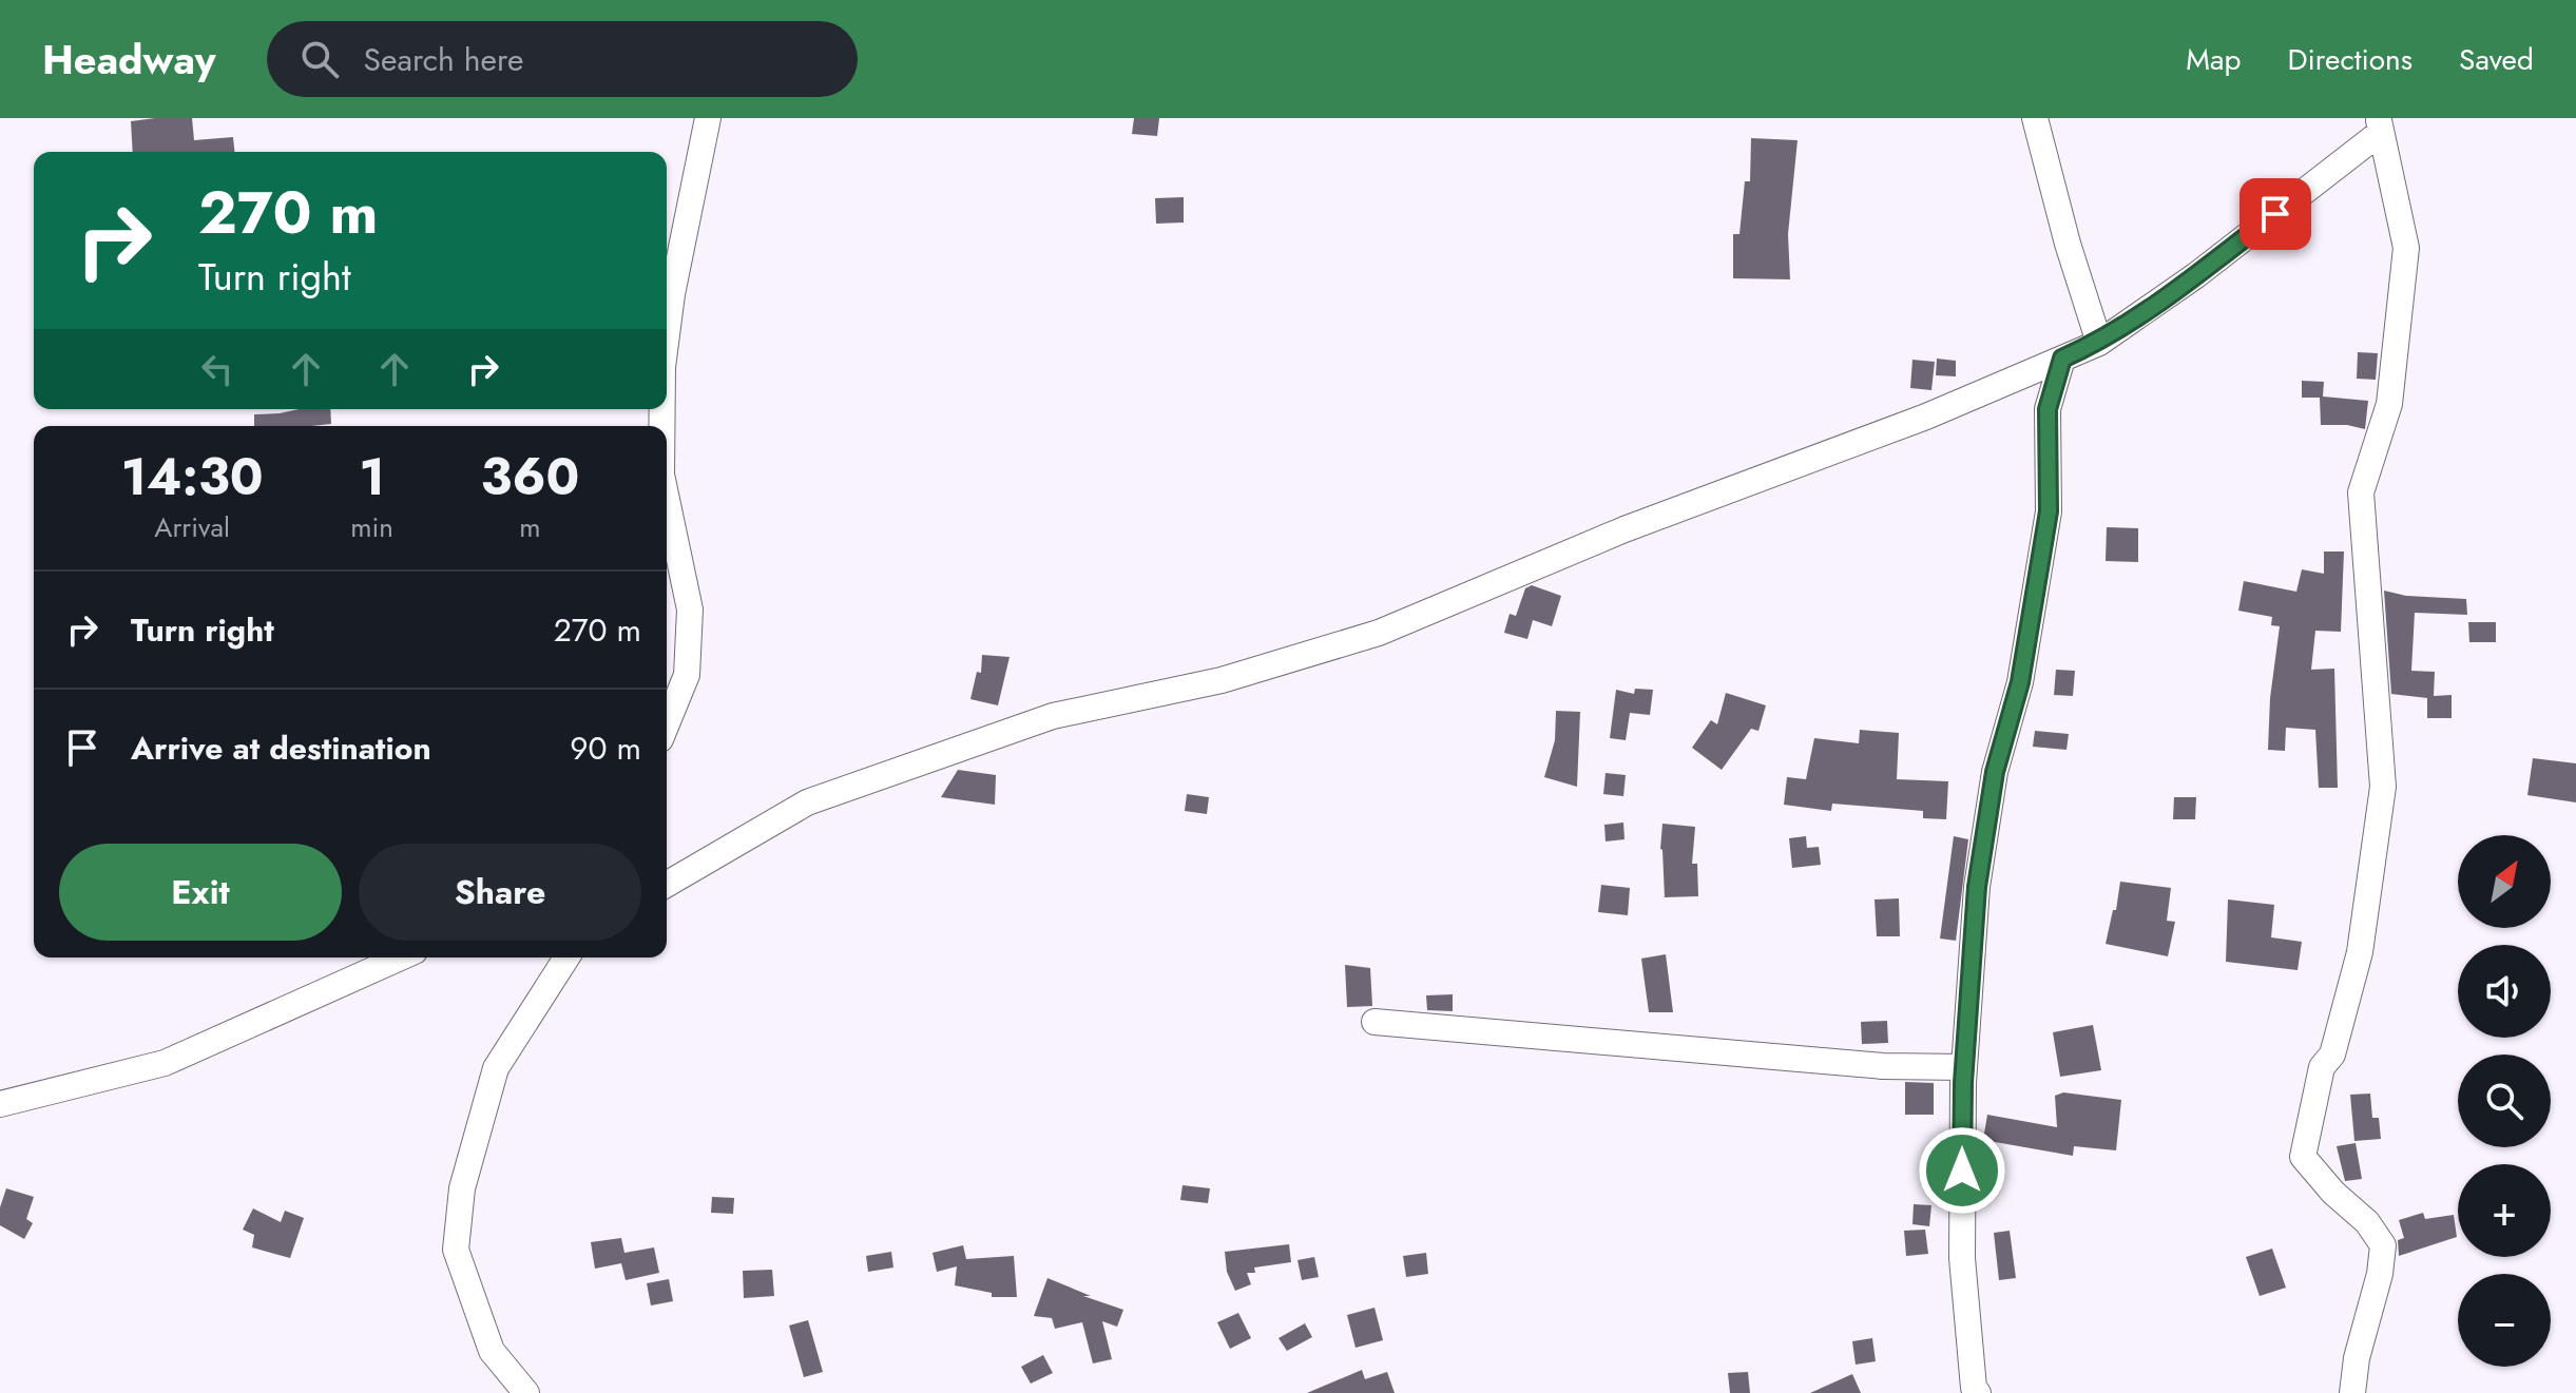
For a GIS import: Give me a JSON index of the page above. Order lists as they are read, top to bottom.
{
  "north": "top right",
  "page": {
    "header": "Headway",
    "search": "Search here",
    "nav": ["Map", "Directions", "Saved"],
    "turn": ["270 m", "Turn right"],
    "eta": [
      "14:30",
      "Arrival",
      "1",
      "min",
      "360",
      "m"
    ],
    "list": [
      {
        "name": "Turn right",
        "value": "270 m"
      },
      {
        "name": "Arrive at destination",
        "value": "90 m"
      }
    ],
    "buttons": ["Exit", "Share"],
    "map_buttons": ["+", "−"]
  }
}
